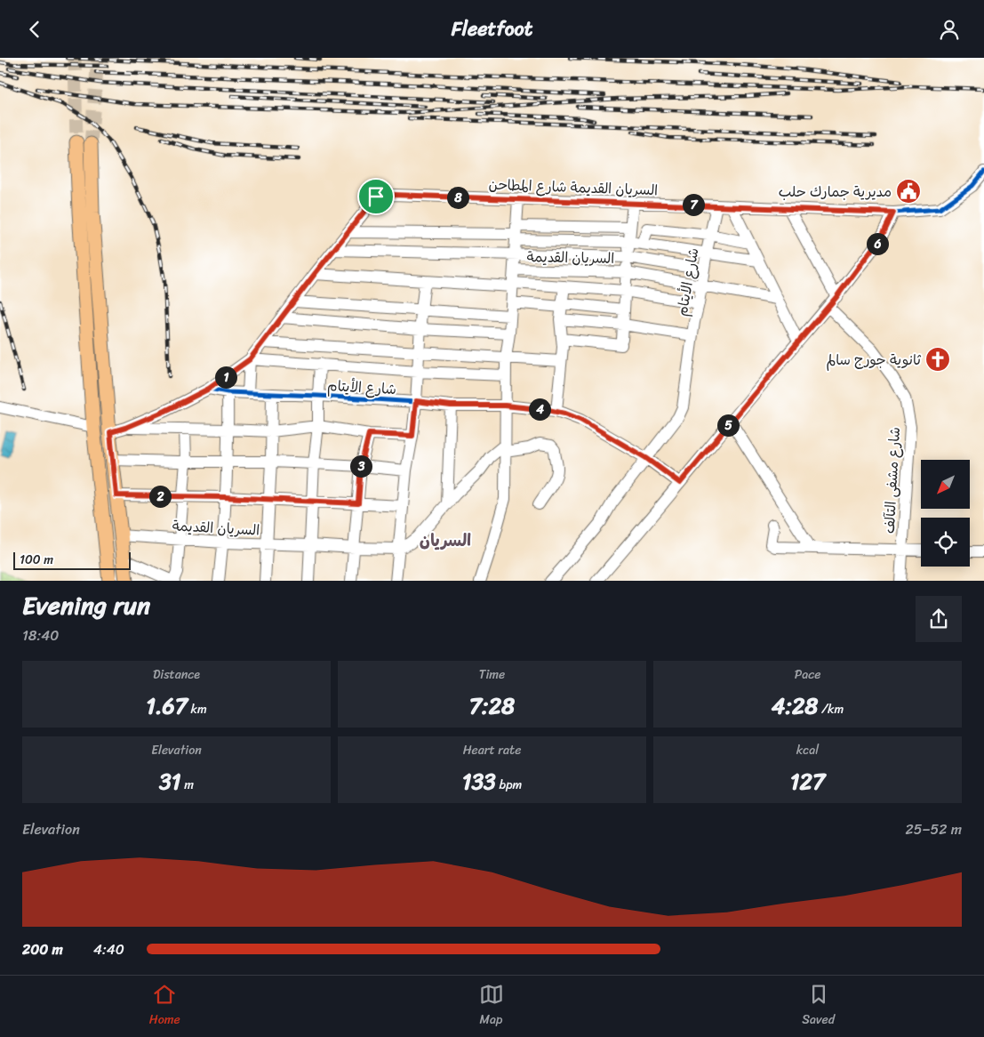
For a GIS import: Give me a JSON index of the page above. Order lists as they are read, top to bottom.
{
  "streets": {
    "street": [
      "السريان القديمة شارع المطاحن",
      "السريان القديمة",
      "شارع الأيتام",
      "شارع مشفى التآلف"
    ]
  },
  "crossings": [
    ["السريان القديمة شارع المطاحن", "السريان القديمة"],
    ["السريان القديمة شارع المطاحن", "شارع الأيتام"],
    ["السريان القديمة", "شارع الأيتام"]
  ],
  "districts": ["السريان"],
  "places": {
    "public building": ["مديرية جمارك حلب"],
    "church": ["ثانوية جورج سالم"]
  },
  "scale_bar": "100 m",
  "north": "bottom left",
  "page": {
    "header": "Fleetfoot",
    "pins": [
      "8",
      "7",
      "6",
      "1",
      "4",
      "5",
      "3",
      "2"
    ],
    "scale": "100 m",
    "heading": ["Evening run", "18:40"],
    "stats": [
      ["Distance", "1.67 km"],
      ["Time", "7:28"],
      ["Pace", "4:28 /km"],
      ["Elevation", "31 m"],
      ["Heart rate", "133 bpm"],
      ["kcal", "127"]
    ],
    "chart": ["Elevation", "25–52 m"],
    "list": [
      {
        "name": "200 m",
        "note": "4:40"
      }
    ],
    "tabs": ["Home", "Map", "Saved"]
  }
}
